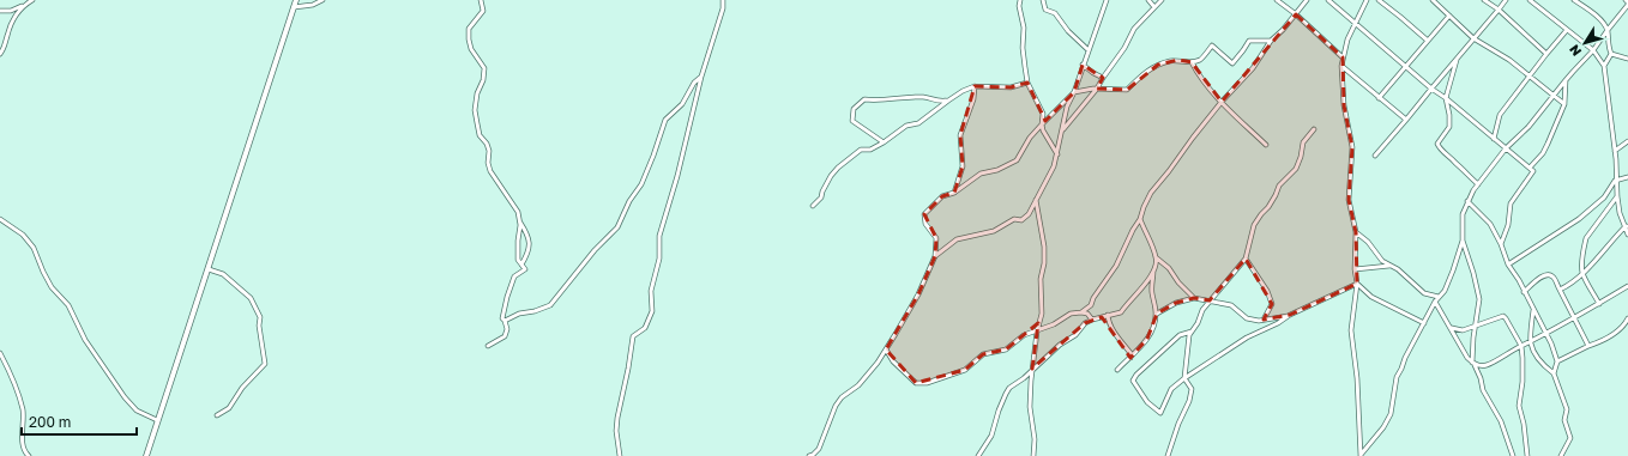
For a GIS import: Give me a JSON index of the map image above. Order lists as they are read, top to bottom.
{
  "scale_bar": "200 m",
  "north": "bottom left"
}
